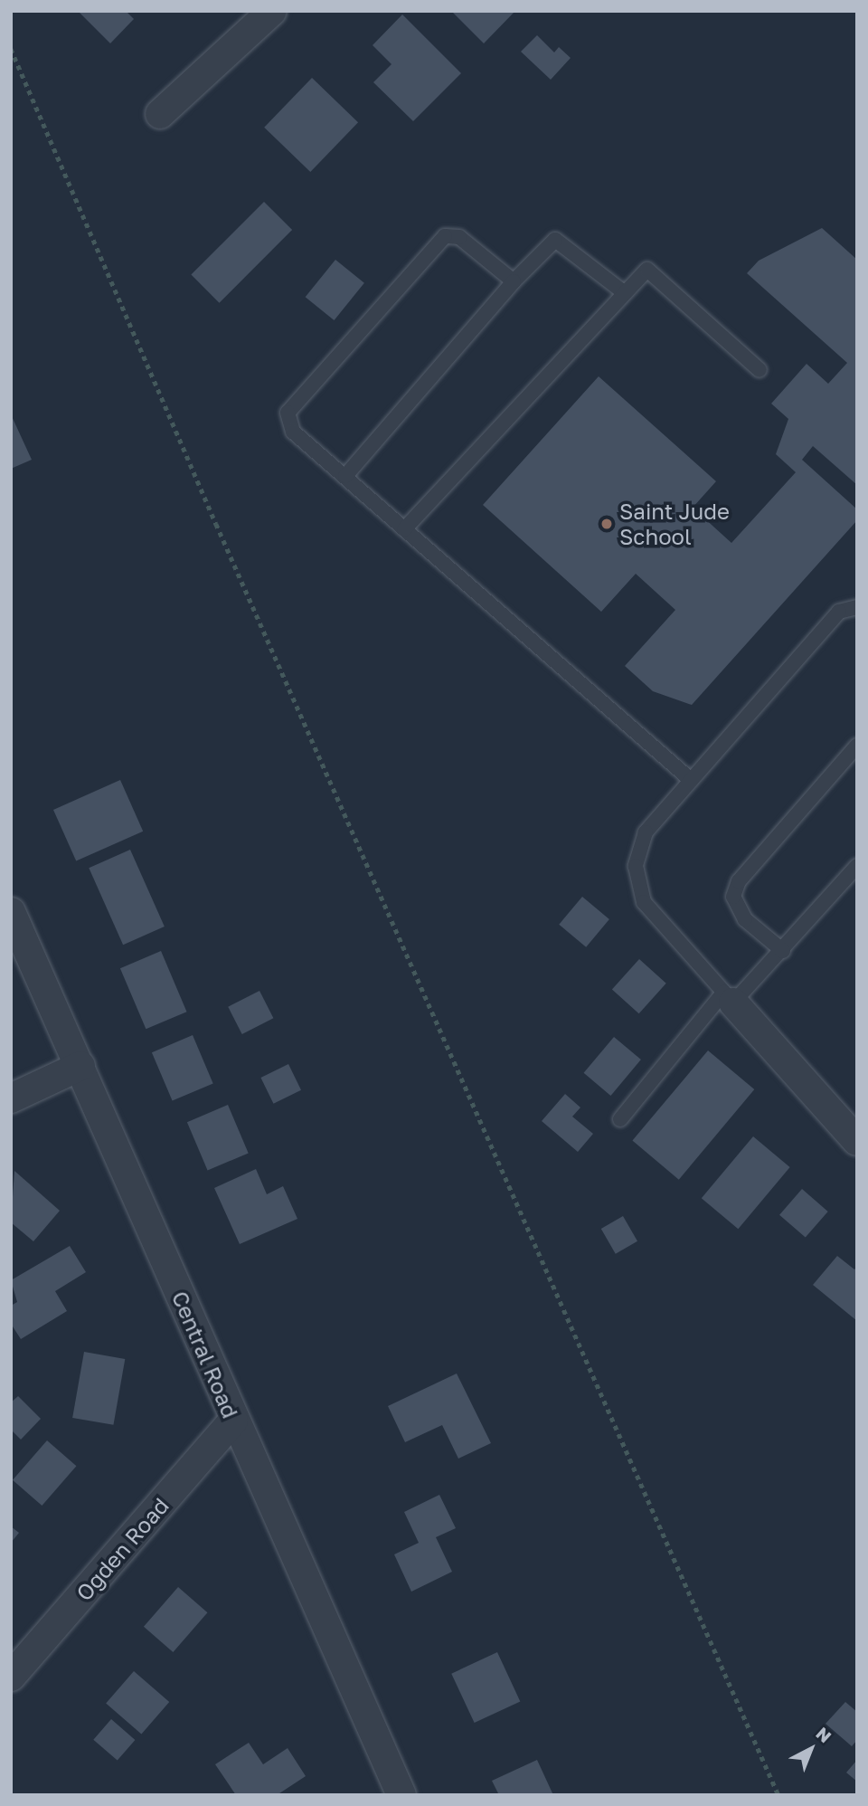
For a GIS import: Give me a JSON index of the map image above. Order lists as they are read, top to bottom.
{
  "streets": {
    "street": ["Central Road", "Ogden Road"]
  },
  "crossings": [
    ["Central Road", "Ogden Road"]
  ],
  "places": ["Saint Jude School"],
  "north": "top right"
}
